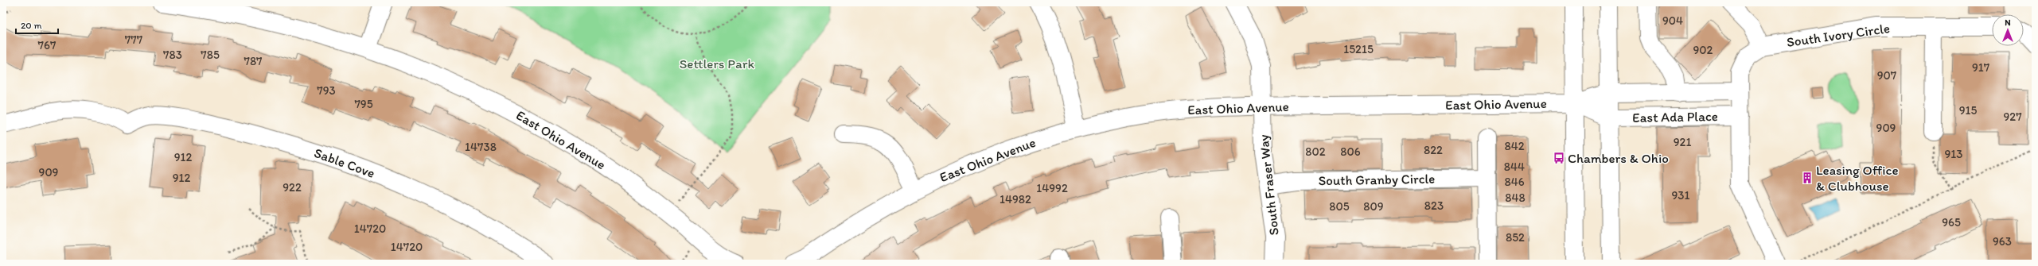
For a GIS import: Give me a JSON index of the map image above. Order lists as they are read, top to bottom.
{
  "streets": {
    "street": [
      "South Ivory Circle",
      "East Ohio Avenue",
      "East Ada Place",
      "Sable Cove",
      "South Granby Circle",
      "South Fraser Way"
    ]
  },
  "crossings": [
    ["South Ivory Circle", "East Ada Place"],
    ["East Ohio Avenue", "East Ada Place"],
    ["East Ohio Avenue", "South Fraser Way"],
    ["South Granby Circle", "South Fraser Way"]
  ],
  "parks": ["Settlers Park"],
  "places": {
    "bus stop": ["Chambers & Ohio"],
    "building": ["Leasing Office & Clubhouse"]
  },
  "house_numbers": [
    "904",
    "777",
    "767",
    "15215",
    "902",
    "783",
    "785",
    "787",
    "917",
    "907",
    "793",
    "795",
    "915",
    "927",
    "909",
    "921",
    "842",
    "14738",
    "822",
    "802",
    "806",
    "913",
    "912",
    "844",
    "909",
    "912",
    "846",
    "922",
    "14992",
    "931",
    "848",
    "14982",
    "823",
    "805",
    "809",
    "965",
    "14720",
    "852",
    "963",
    "14720"
  ],
  "scale_bar": "20 m",
  "north": "top"
}
